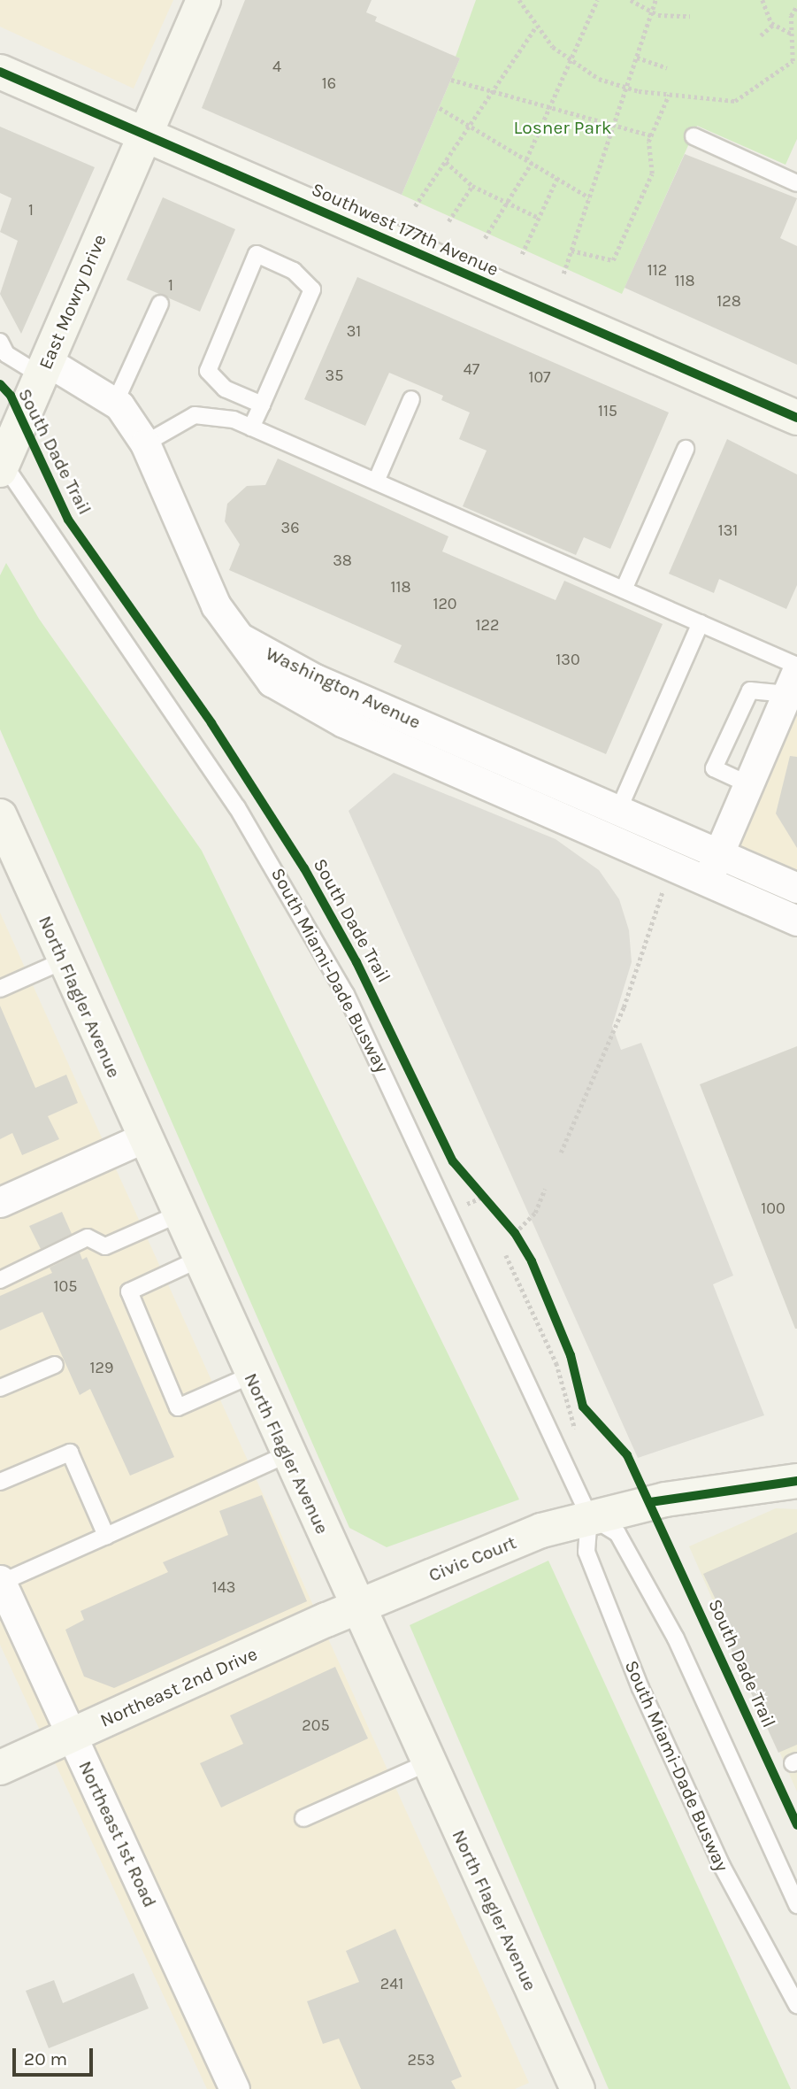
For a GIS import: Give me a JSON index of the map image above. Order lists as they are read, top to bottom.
{
  "streets": {
    "street": [
      "Southwest 177th Avenue",
      "East Mowry Drive",
      "Washington Avenue",
      "North Flagler Avenue",
      "Civic Court",
      "Northeast 2nd Drive",
      "Northeast 1st Road"
    ],
    "lane": ["South Miami-Dade Busway"],
    "cycle path": ["South Dade Trail"]
  },
  "crossings": [
    ["Southwest 177th Avenue", "East Mowry Drive"],
    ["East Mowry Drive", "South Miami-Dade Busway"],
    ["South Miami-Dade Busway", "Civic Court"],
    ["North Flagler Avenue", "Civic Court"],
    ["North Flagler Avenue", "Northeast 2nd Drive"],
    ["Civic Court", "Northeast 2nd Drive"],
    ["Northeast 2nd Drive", "Northeast 1st Road"]
  ],
  "parks": ["Losner Park"],
  "house_numbers": [
    "4",
    "16",
    "1",
    "112",
    "118",
    "1",
    "128",
    "31",
    "47",
    "35",
    "107",
    "115",
    "36",
    "131",
    "38",
    "118",
    "120",
    "122",
    "130",
    "100",
    "105",
    "129",
    "143",
    "205",
    "241",
    "253"
  ],
  "scale_bar": "20 m"
}
